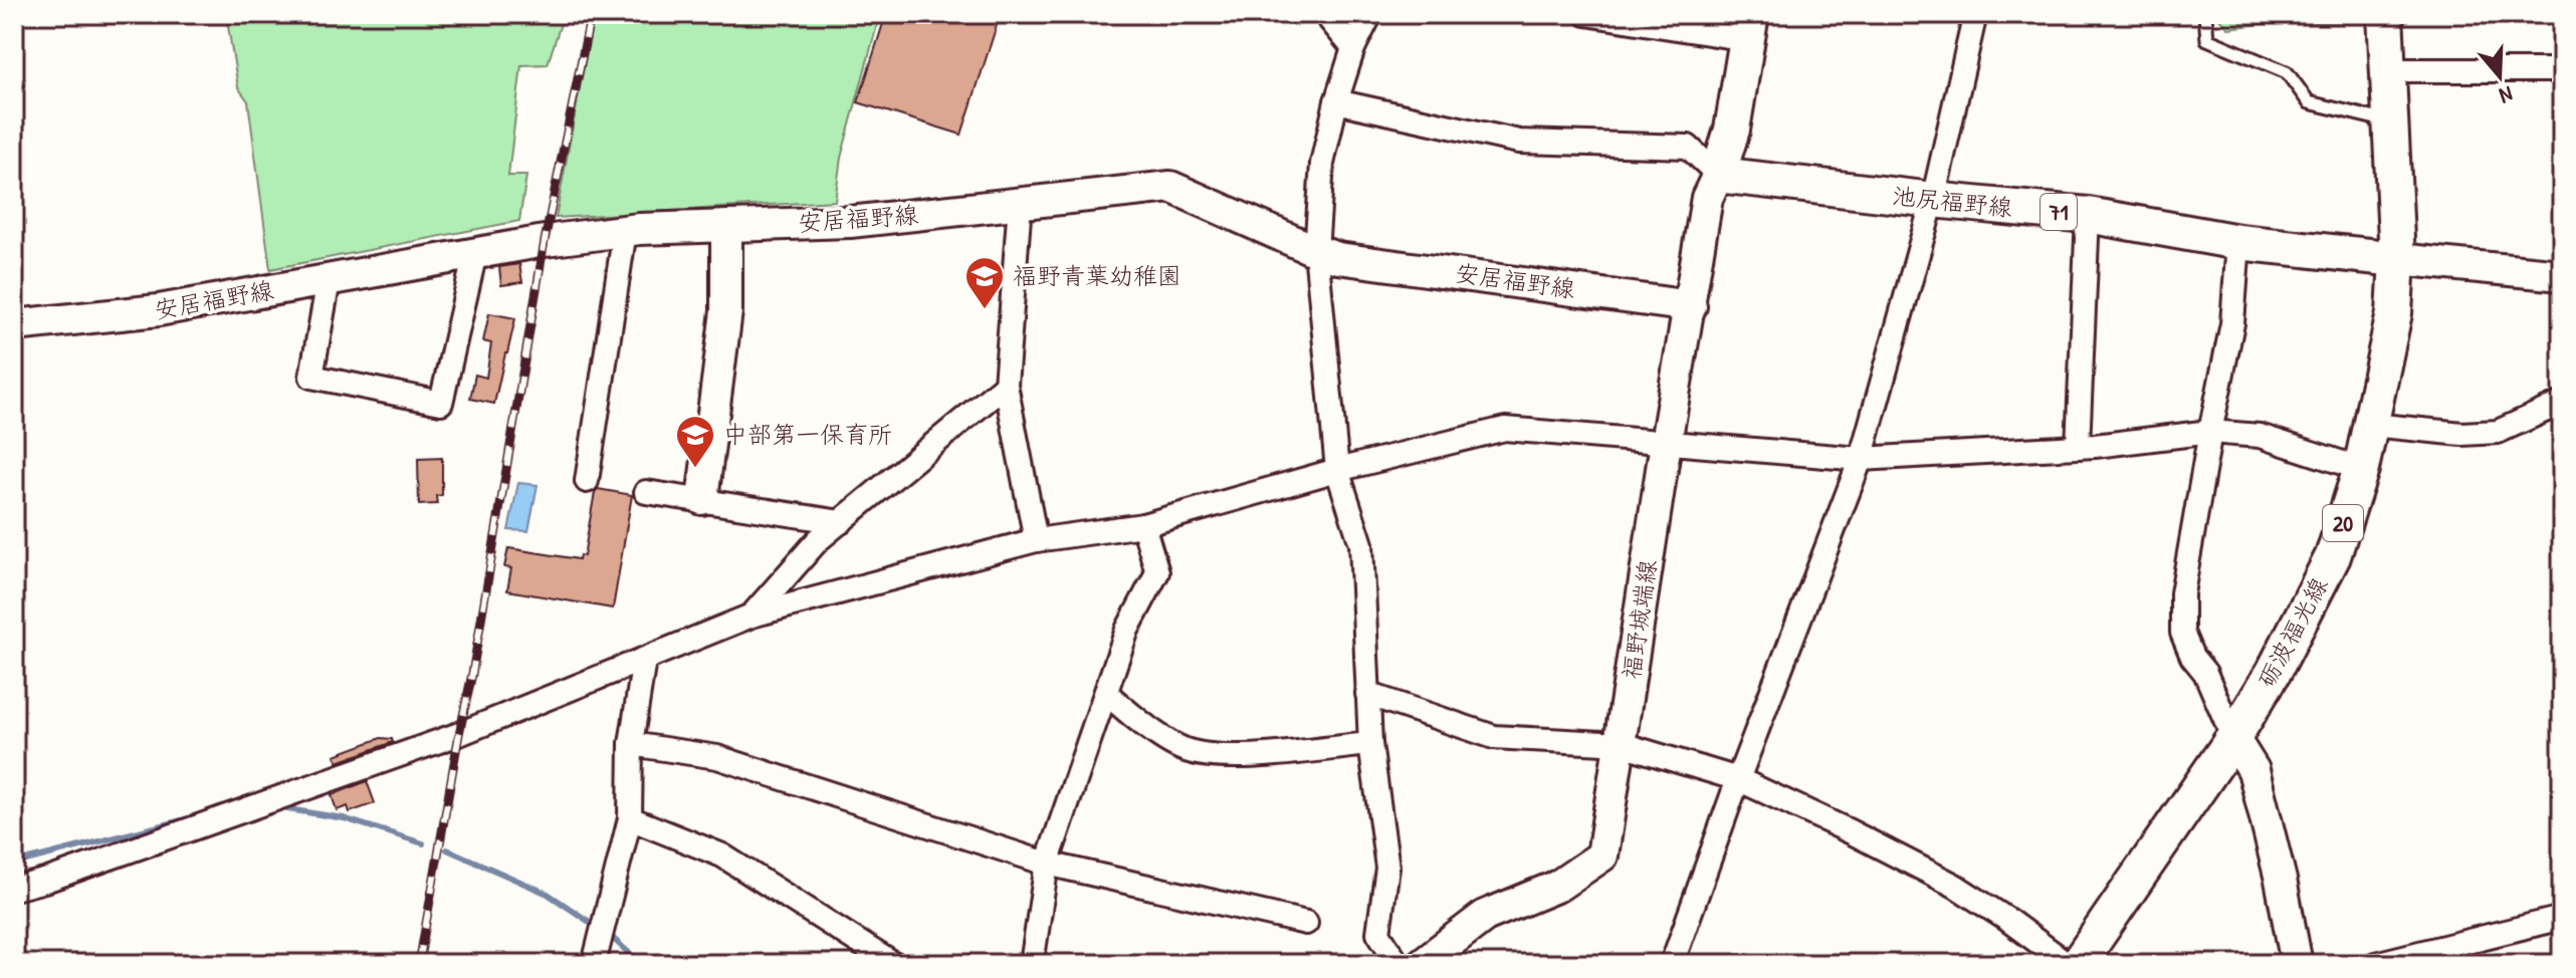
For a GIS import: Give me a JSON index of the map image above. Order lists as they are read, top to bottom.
{
  "streets": {
    "main road": [
      "池尻福野線",
      "71",
      "安居福野線",
      "20",
      "福野城端線",
      "砺波福光線"
    ]
  },
  "crossings": [
    ["池尻福野線", "福野城端線"],
    ["池尻福野線", "砺波福光線"],
    ["安居福野線", "福野城端線"]
  ],
  "places": {
    "school or university": ["福野青葉幼稚園", "中部第一保育所"]
  },
  "north": "bottom"
}
